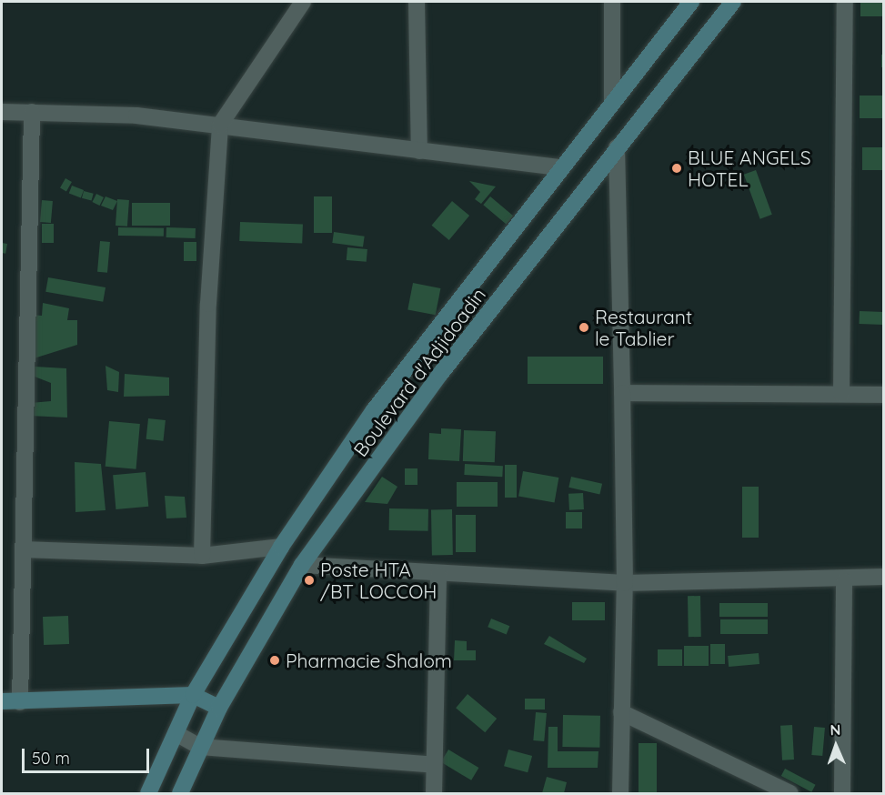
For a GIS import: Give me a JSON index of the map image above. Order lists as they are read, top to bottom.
{
  "streets": {
    "main road": ["Boulevard d'Adjidoadin"]
  },
  "places": [
    "BLUE ANGELS HOTEL",
    "Restaurant le Tablier",
    "Poste HTA /BT LOCCOH",
    "Pharmacie Shalom"
  ],
  "scale_bar": "50 m",
  "north": "top"
}
